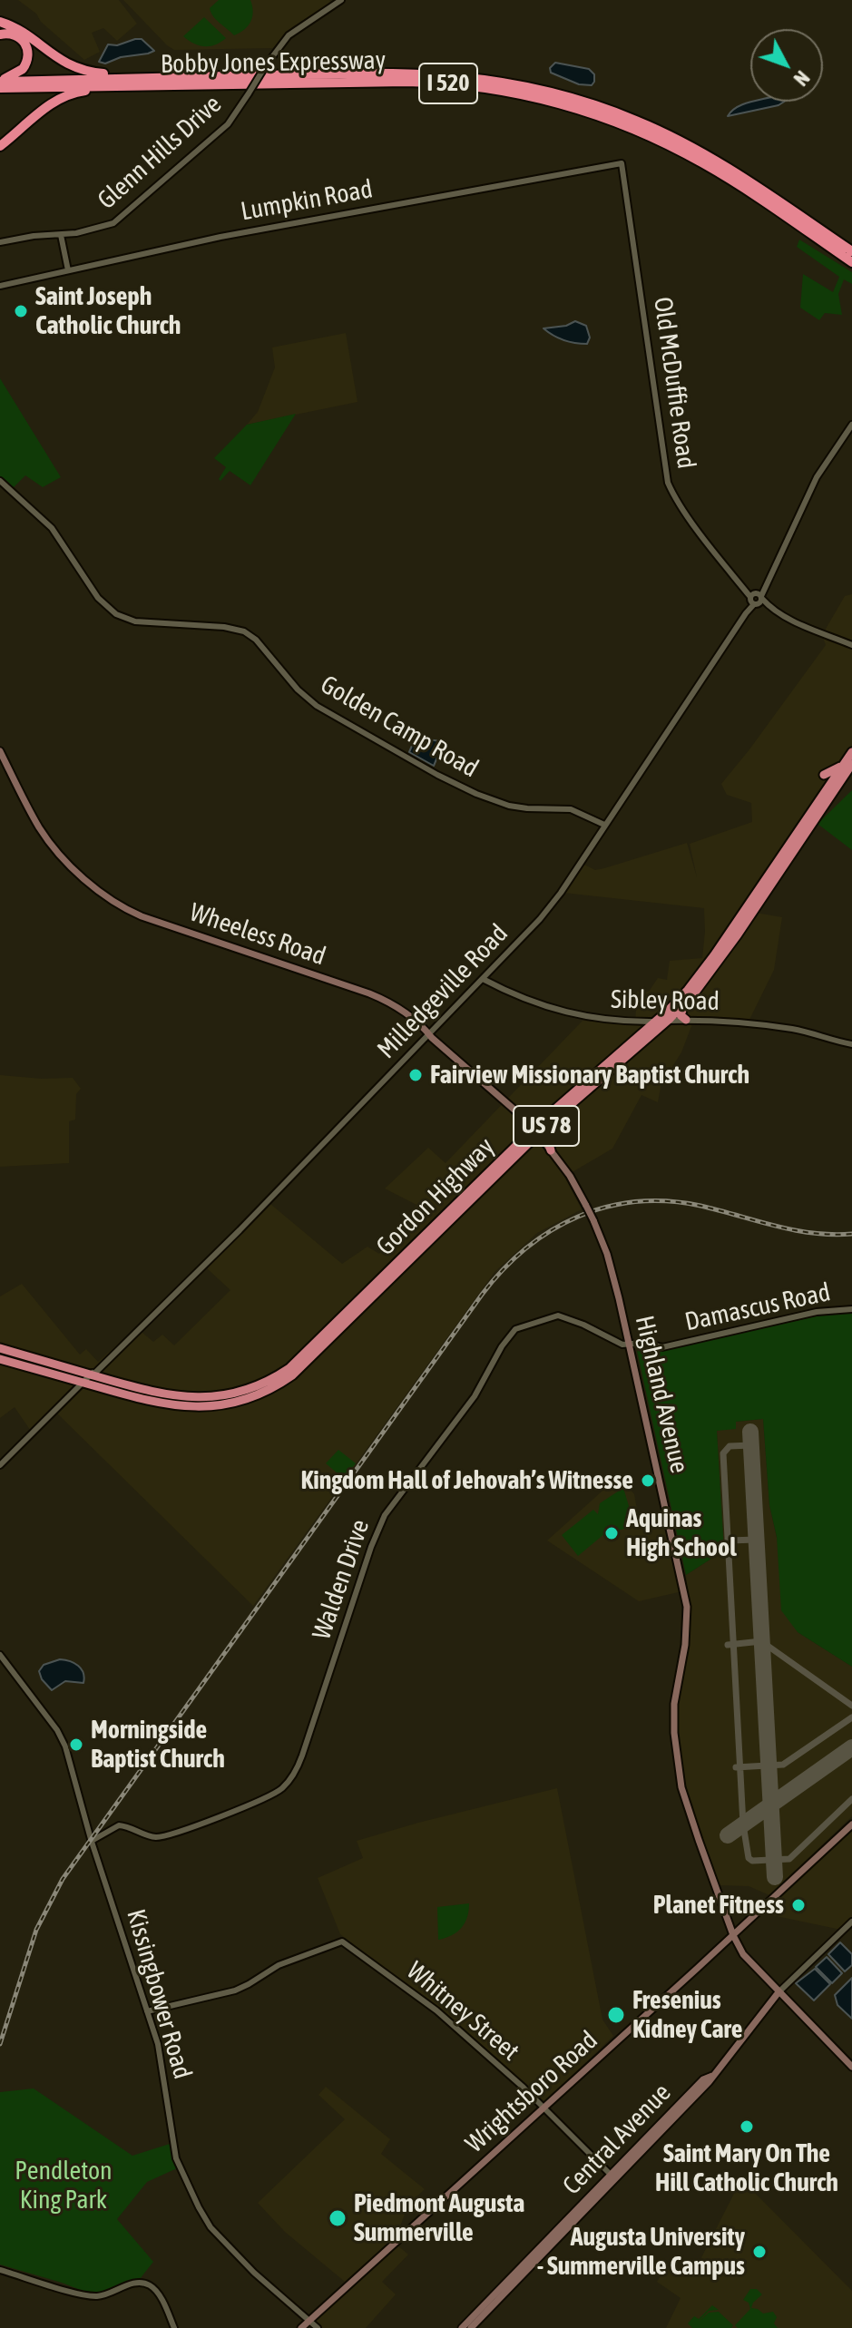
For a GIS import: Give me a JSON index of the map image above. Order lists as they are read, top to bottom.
{
  "streets": {
    "highway": [
      "Bobby Jones Expressway",
      "I 520",
      "US 78",
      "Gordon Highway"
    ],
    "main road": [
      "Wheeless Road",
      "Highland Avenue",
      "Wrightsboro Road",
      "Central Avenue"
    ],
    "street": [
      "Glenn Hills Drive",
      "Lumpkin Road",
      "Old McDuffie Road",
      "Golden Camp Road",
      "Milledgeville Road",
      "Sibley Road",
      "Damascus Road",
      "Walden Drive",
      "Kissingbower Road",
      "Whitney Street"
    ]
  },
  "crossings": [
    ["Lumpkin Road", "Old McDuffie Road"],
    ["Old McDuffie Road", "Milledgeville Road"],
    ["Golden Camp Road", "Milledgeville Road"],
    ["Wheeless Road", "Milledgeville Road"],
    ["Wheeless Road", "Gordon Highway"],
    ["Wheeless Road", "Highland Avenue"],
    ["Milledgeville Road", "Sibley Road"],
    ["Milledgeville Road", "Gordon Highway"],
    ["Sibley Road", "Gordon Highway"],
    ["Gordon Highway", "Highland Avenue"],
    ["Damascus Road", "Highland Avenue"],
    ["Damascus Road", "Walden Drive"],
    ["Highland Avenue", "Walden Drive"],
    ["Highland Avenue", "Wrightsboro Road"],
    ["Highland Avenue", "Central Avenue"],
    ["Walden Drive", "Kissingbower Road"],
    ["Kissingbower Road", "Whitney Street"],
    ["Kissingbower Road", "Wrightsboro Road"],
    ["Whitney Street", "Wrightsboro Road"],
    ["Whitney Street", "Central Avenue"]
  ],
  "parks": ["Pendleton King Park"],
  "places": [
    "Saint Joseph Catholic Church",
    "Fairview Missionary Baptist Church",
    "Kingdom Hall of Jehovah’s Witnesse",
    "Aquinas High School",
    "Morningside Baptist Church",
    "Planet Fitness",
    "Fresenius Kidney Care",
    "Saint Mary On The Hill Catholic Church",
    "Piedmont Augusta Summerville",
    "Augusta University - Summerville Campus"
  ],
  "north": "bottom right"
}
